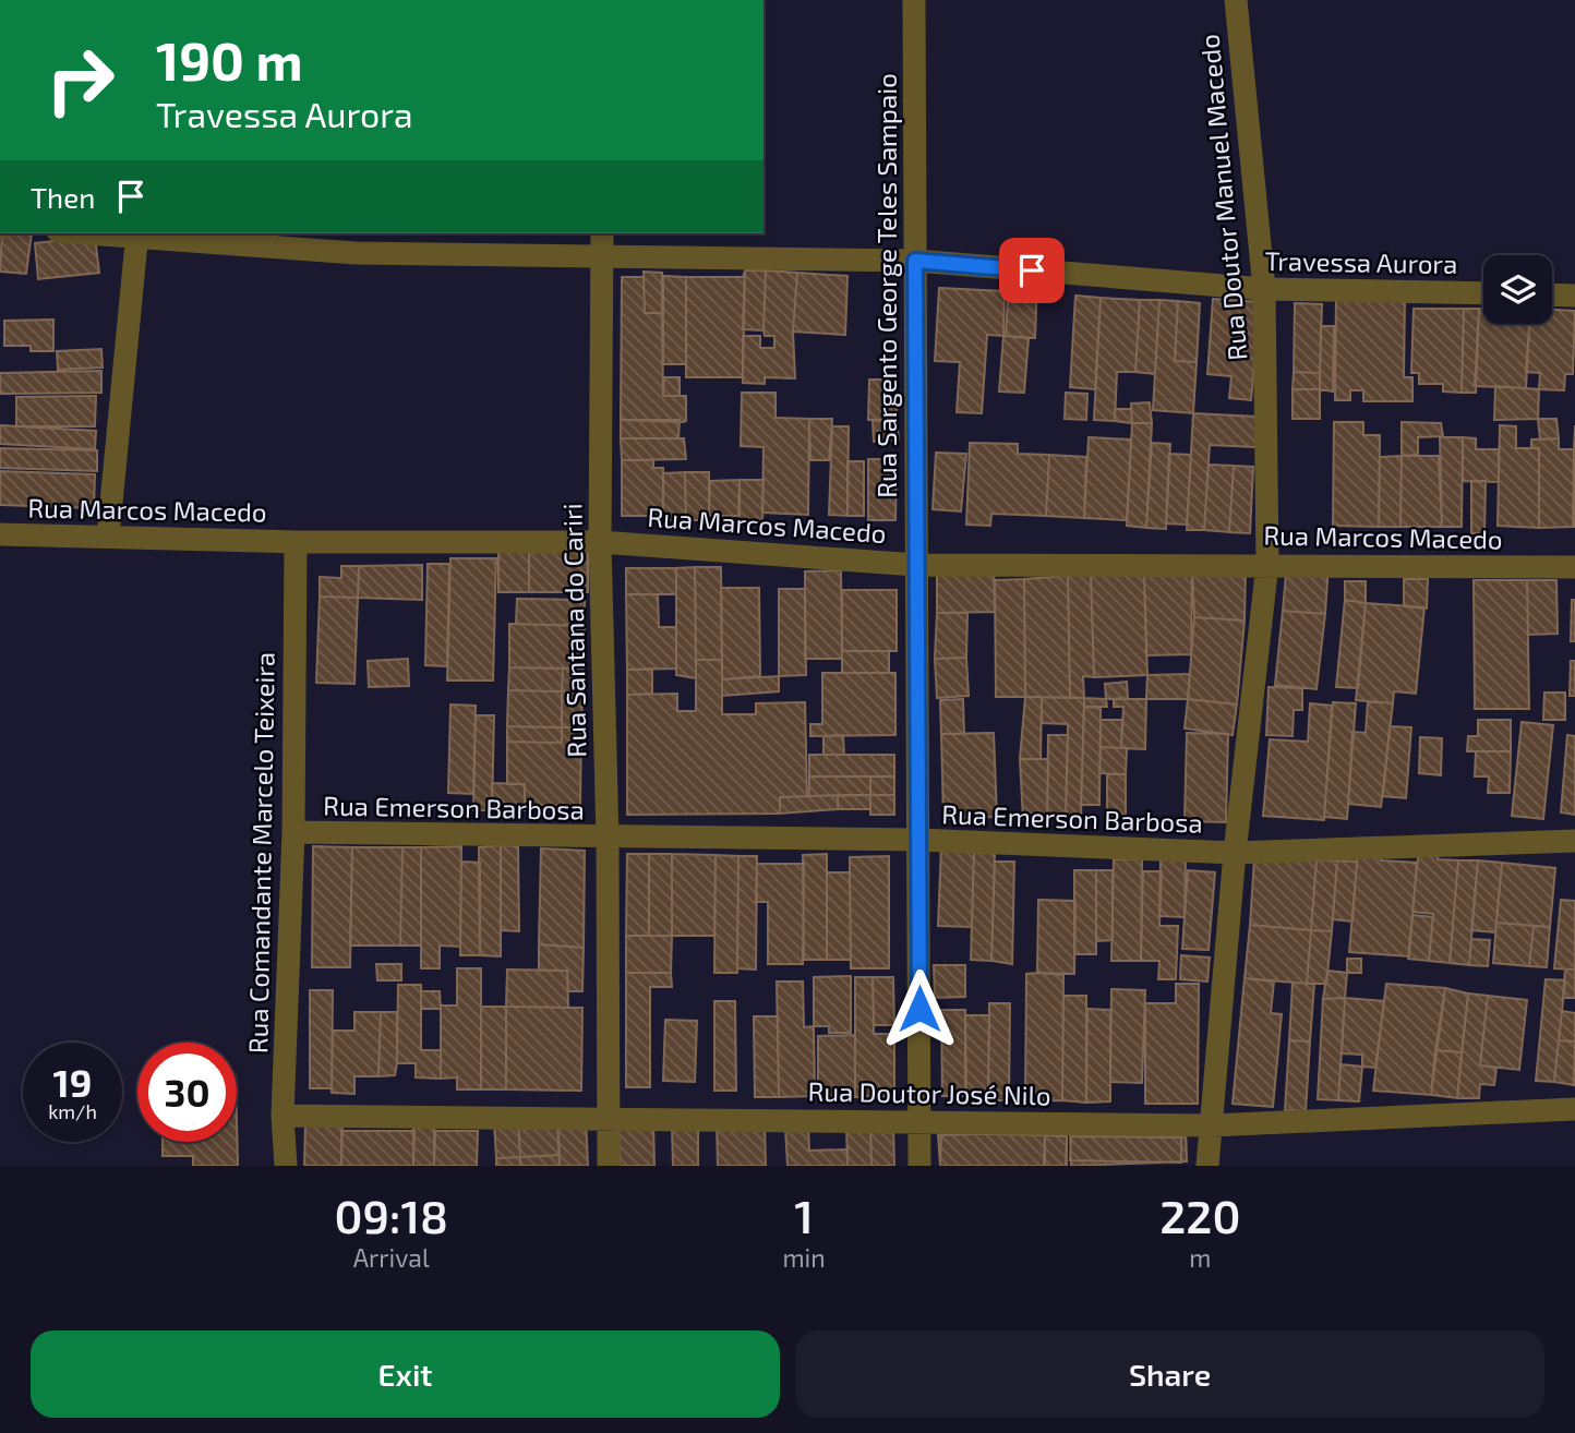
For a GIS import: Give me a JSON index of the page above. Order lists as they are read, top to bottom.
{
  "streets": {
    "street": [
      "Rua Doutor Manuel Macedo",
      "Travessa Aurora",
      "Rua Sargento George Teles Sampaio",
      "Rua Marcos Macedo",
      "Rua Santana do Cariri",
      "Rua Emerson Barbosa",
      "Rua Comandante Marcelo Teixeira",
      "Rua Doutor José Nilo"
    ]
  },
  "crossings": [
    ["Rua Doutor Manuel Macedo", "Travessa Aurora"],
    ["Rua Doutor Manuel Macedo", "Rua Marcos Macedo"],
    ["Rua Doutor Manuel Macedo", "Rua Emerson Barbosa"],
    ["Rua Doutor Manuel Macedo", "Rua Doutor José Nilo"],
    ["Travessa Aurora", "Rua Sargento George Teles Sampaio"],
    ["Travessa Aurora", "Rua Santana do Cariri"],
    ["Rua Sargento George Teles Sampaio", "Rua Marcos Macedo"],
    ["Rua Sargento George Teles Sampaio", "Rua Emerson Barbosa"],
    ["Rua Sargento George Teles Sampaio", "Rua Doutor José Nilo"],
    ["Rua Marcos Macedo", "Rua Santana do Cariri"],
    ["Rua Marcos Macedo", "Rua Comandante Marcelo Teixeira"],
    ["Rua Santana do Cariri", "Rua Emerson Barbosa"],
    ["Rua Santana do Cariri", "Rua Doutor José Nilo"],
    ["Rua Emerson Barbosa", "Rua Comandante Marcelo Teixeira"],
    ["Rua Comandante Marcelo Teixeira", "Rua Doutor José Nilo"]
  ],
  "page": {
    "turn": ["190 m", "Travessa Aurora"],
    "then": "Then",
    "speed": "19 km/h",
    "limit": "30",
    "eta": [
      "09:18",
      "Arrival",
      "1",
      "min",
      "220",
      "m"
    ],
    "buttons": ["Exit", "Share"]
  }
}
